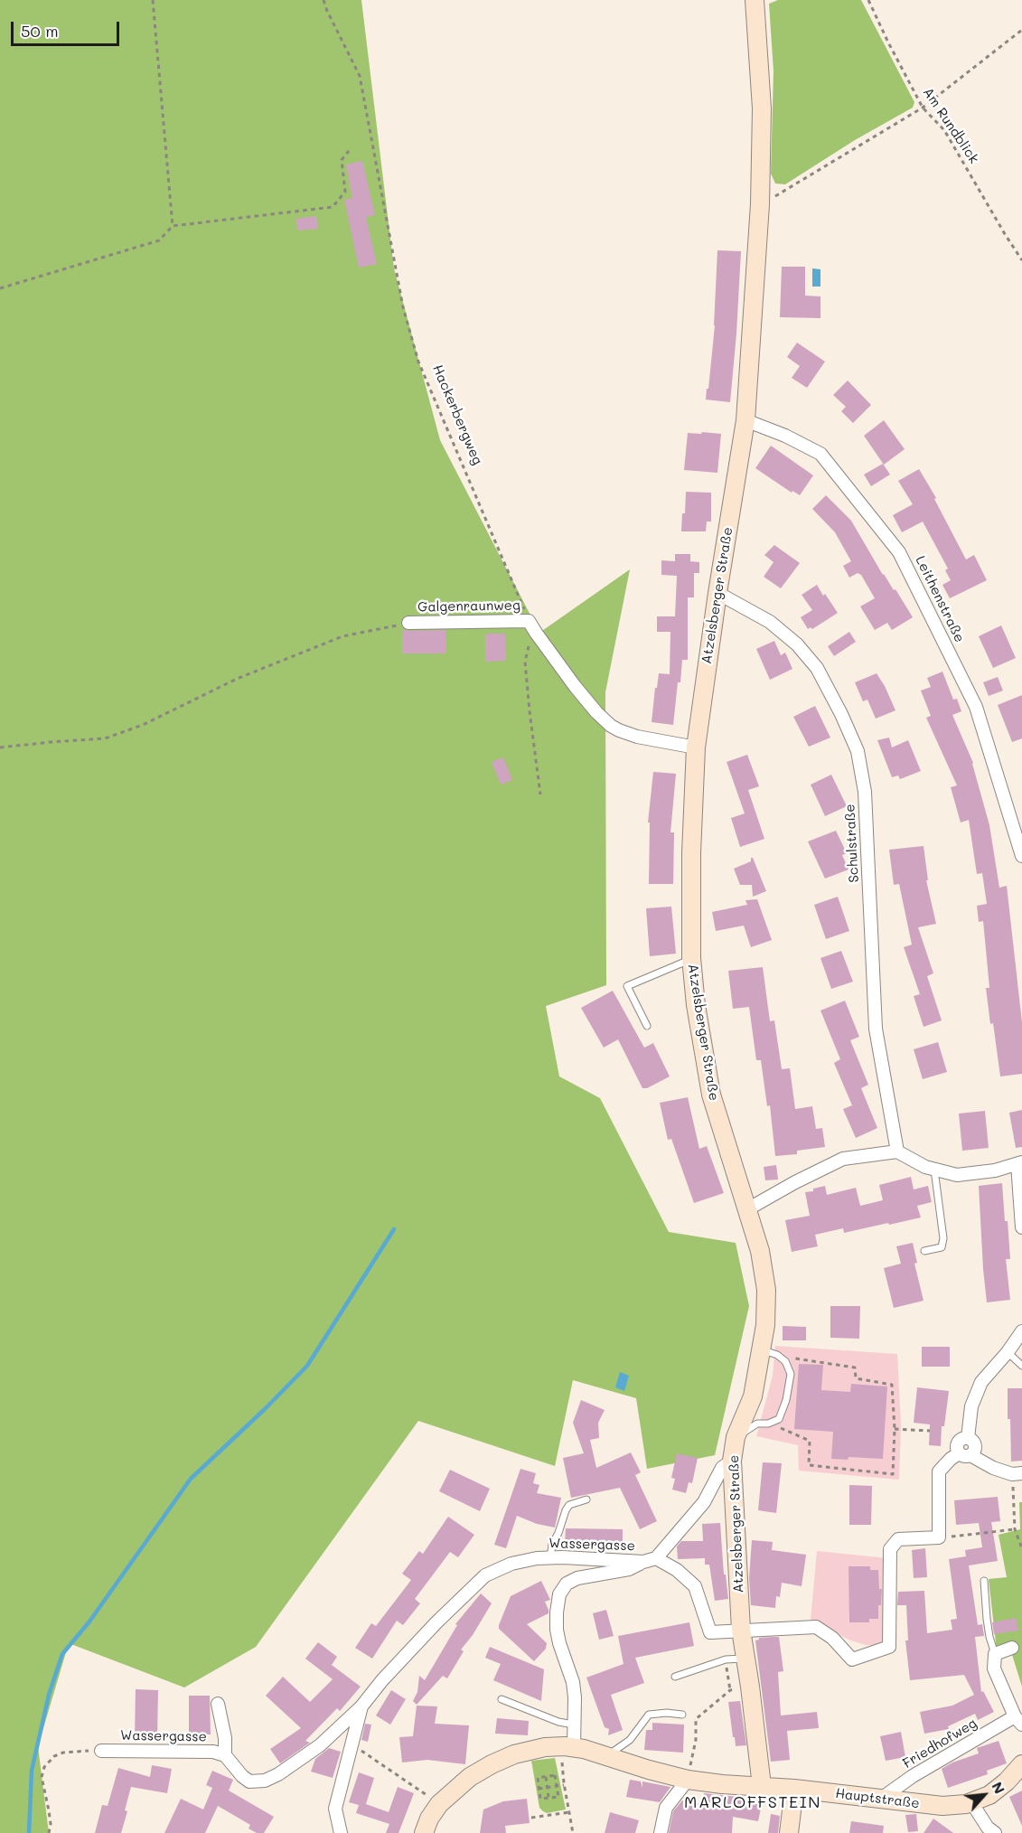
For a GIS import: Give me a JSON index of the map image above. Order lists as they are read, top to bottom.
{
  "streets": {
    "street": [
      "Atzelsberger Straße",
      "Leithenstraße",
      "Galgenraunweg",
      "Schulstraße",
      "Wassergasse",
      "Friedhofweg",
      "Hauptstraße"
    ],
    "path": ["Am Rundblick", "Hackerbergweg"]
  },
  "crossings": [
    ["Hackerbergweg", "Galgenraunweg"],
    ["Atzelsberger Straße", "Leithenstraße"],
    ["Atzelsberger Straße", "Schulstraße"],
    ["Atzelsberger Straße", "Hauptstraße"],
    ["Friedhofweg", "Hauptstraße"]
  ],
  "districts": ["MARLOFFSTEIN"],
  "scale_bar": "50 m",
  "north": "top right"
}
